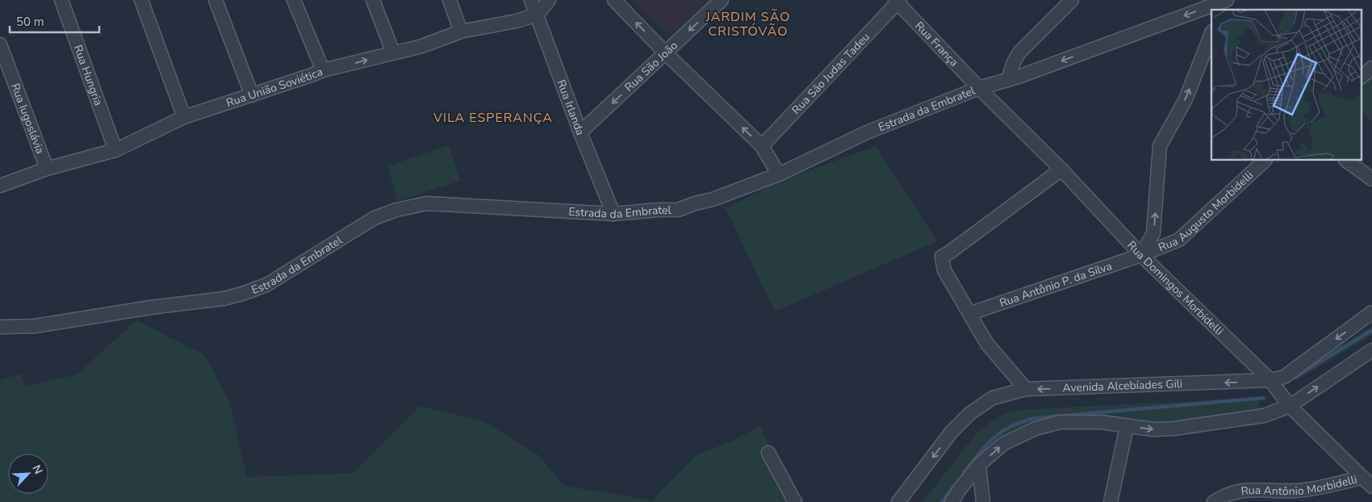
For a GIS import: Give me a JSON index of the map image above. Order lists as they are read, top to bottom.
{
  "streets": {
    "street": [
      "Rua França",
      "Rua São João",
      "Rua São Judas Tadeu",
      "Rua Hungria",
      "Rua União Soviética",
      "Rua Irlanda",
      "Estrada da Embratel",
      "Rua Iugoslávia",
      "Rua Augusto Morbidelli",
      "Rua Antônio P. da Silva",
      "Rua Domingos Morbidelli",
      "Avenida Alcebíades Gili",
      "Rua Antônio Morbidelli"
    ]
  },
  "crossings": [
    ["Rua França", "Rua São Judas Tadeu"],
    ["Rua França", "Estrada da Embratel"],
    ["Rua França", "Rua Domingos Morbidelli"],
    ["Rua São João", "Rua Irlanda"],
    ["Rua Hungria", "Rua União Soviética"],
    ["Rua União Soviética", "Rua Irlanda"],
    ["Rua União Soviética", "Rua Iugoslávia"],
    ["Rua Irlanda", "Estrada da Embratel"],
    ["Estrada da Embratel", "Rua Domingos Morbidelli"],
    ["Rua Augusto Morbidelli", "Rua Antônio P. da Silva"],
    ["Rua Augusto Morbidelli", "Rua Domingos Morbidelli"],
    ["Rua Antônio P. da Silva", "Rua Domingos Morbidelli"],
    ["Rua Domingos Morbidelli", "Avenida Alcebíades Gili"],
    ["Rua Domingos Morbidelli", "Rua Antônio Morbidelli"]
  ],
  "one_way": ["Rua São João"],
  "districts": ["JARDIM SÃO CRISTÓVÃO", "VILA ESPERANÇA"],
  "scale_bar": "50 m",
  "north": "top right"
}
